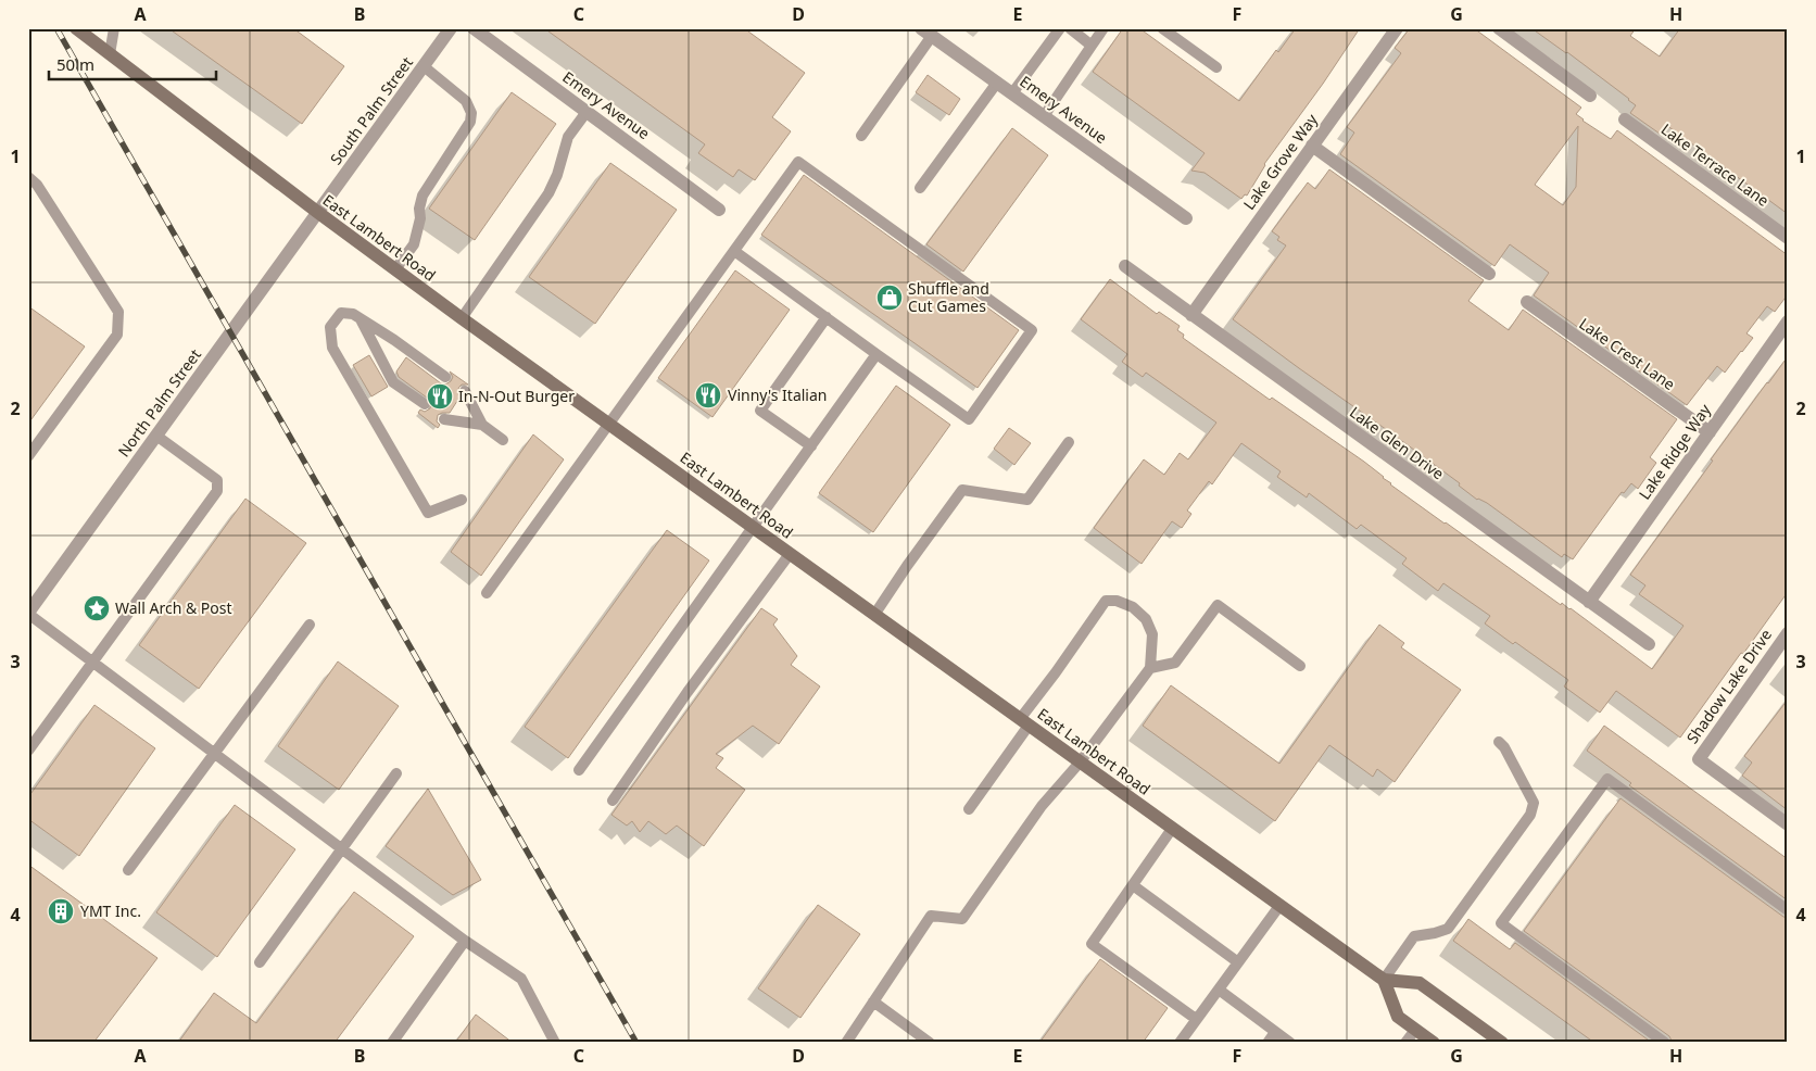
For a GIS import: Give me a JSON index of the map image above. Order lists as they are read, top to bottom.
{
  "streets": {
    "main road": ["East Lambert Road"],
    "street": [
      "Emery Avenue",
      "South Palm Street",
      "Lake Grove Way",
      "Lake Terrace Lane",
      "Lake Crest Lane",
      "North Palm Street",
      "Lake Glen Drive",
      "Lake Ridge Way",
      "Shadow Lake Drive"
    ]
  },
  "crossings": [
    ["South Palm Street", "East Lambert Road"],
    ["South Palm Street", "North Palm Street"],
    ["Lake Grove Way", "Lake Glen Drive"],
    ["East Lambert Road", "North Palm Street"],
    ["Lake Crest Lane", "Lake Ridge Way"],
    ["Lake Glen Drive", "Lake Ridge Way"]
  ],
  "places": {
    "shop": ["Shuffle and Cut Games"],
    "restaurant": ["Vinny's Italian", "In-N-Out Burger"],
    "place": ["Wall Arch & Post"],
    "building": ["YMT Inc."]
  },
  "scale_bar": "50 m",
  "grid": {
    "columns": [
      "A",
      "B",
      "C",
      "D",
      "E",
      "F",
      "G",
      "H"
    ],
    "rows": [
      "1",
      "2",
      "3",
      "4"
    ]
  }
}
